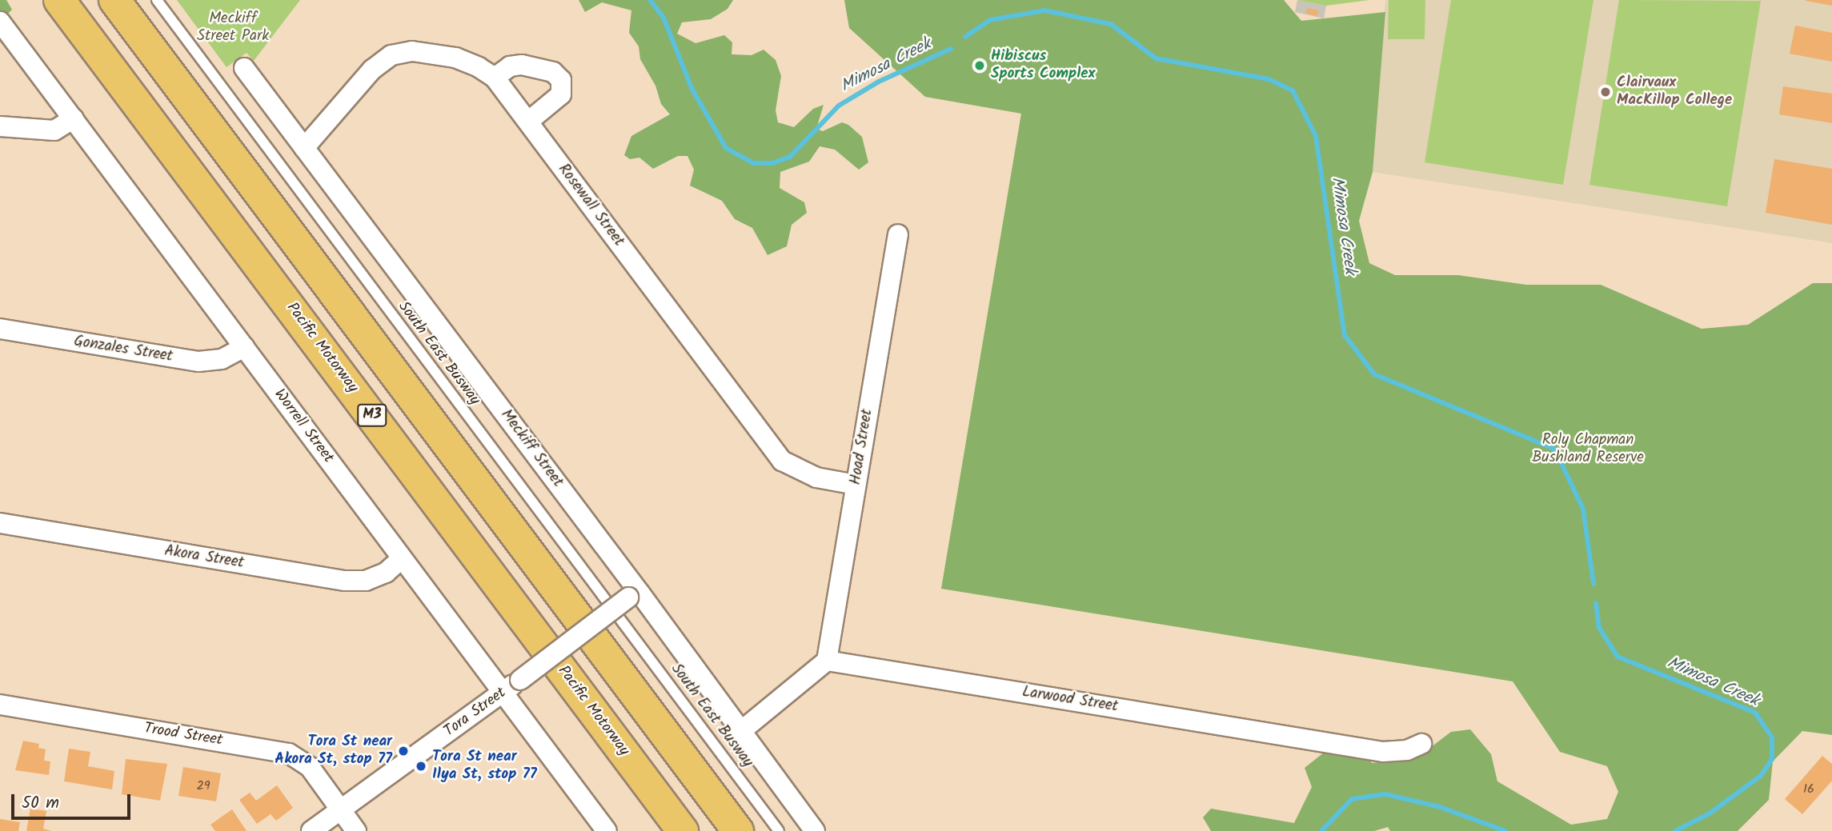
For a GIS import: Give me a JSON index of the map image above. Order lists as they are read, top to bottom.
{
  "streets": {
    "highway": ["Pacific Motorway", "M3"],
    "street": [
      "Rosewall Street",
      "Gonzales Street",
      "Worrell Street",
      "Hoad Street",
      "Meckiff Street",
      "Akora Street",
      "Larwood Street",
      "Tora Street",
      "Trood Street"
    ],
    "lane": ["South East Busway"]
  },
  "crossings": [
    ["Rosewall Street", "Hoad Street"],
    ["Rosewall Street", "Meckiff Street"],
    ["Gonzales Street", "Worrell Street"],
    ["Worrell Street", "Akora Street"],
    ["Worrell Street", "Tora Street"],
    ["Hoad Street", "Larwood Street"],
    ["Meckiff Street", "Tora Street"],
    ["Tora Street", "Trood Street"]
  ],
  "water": ["Mimosa Creek"],
  "parks": ["Meckiff Street Park", "Roly Chapman Bushland Reserve"],
  "places": [
    "Hibiscus Sports Complex",
    "Clairvaux MacKillop College",
    "Tora St near Akora St, stop 77",
    "Tora St near Ilya St, stop 77"
  ],
  "house_numbers": ["29", "16"],
  "scale_bar": "50 m"
}
